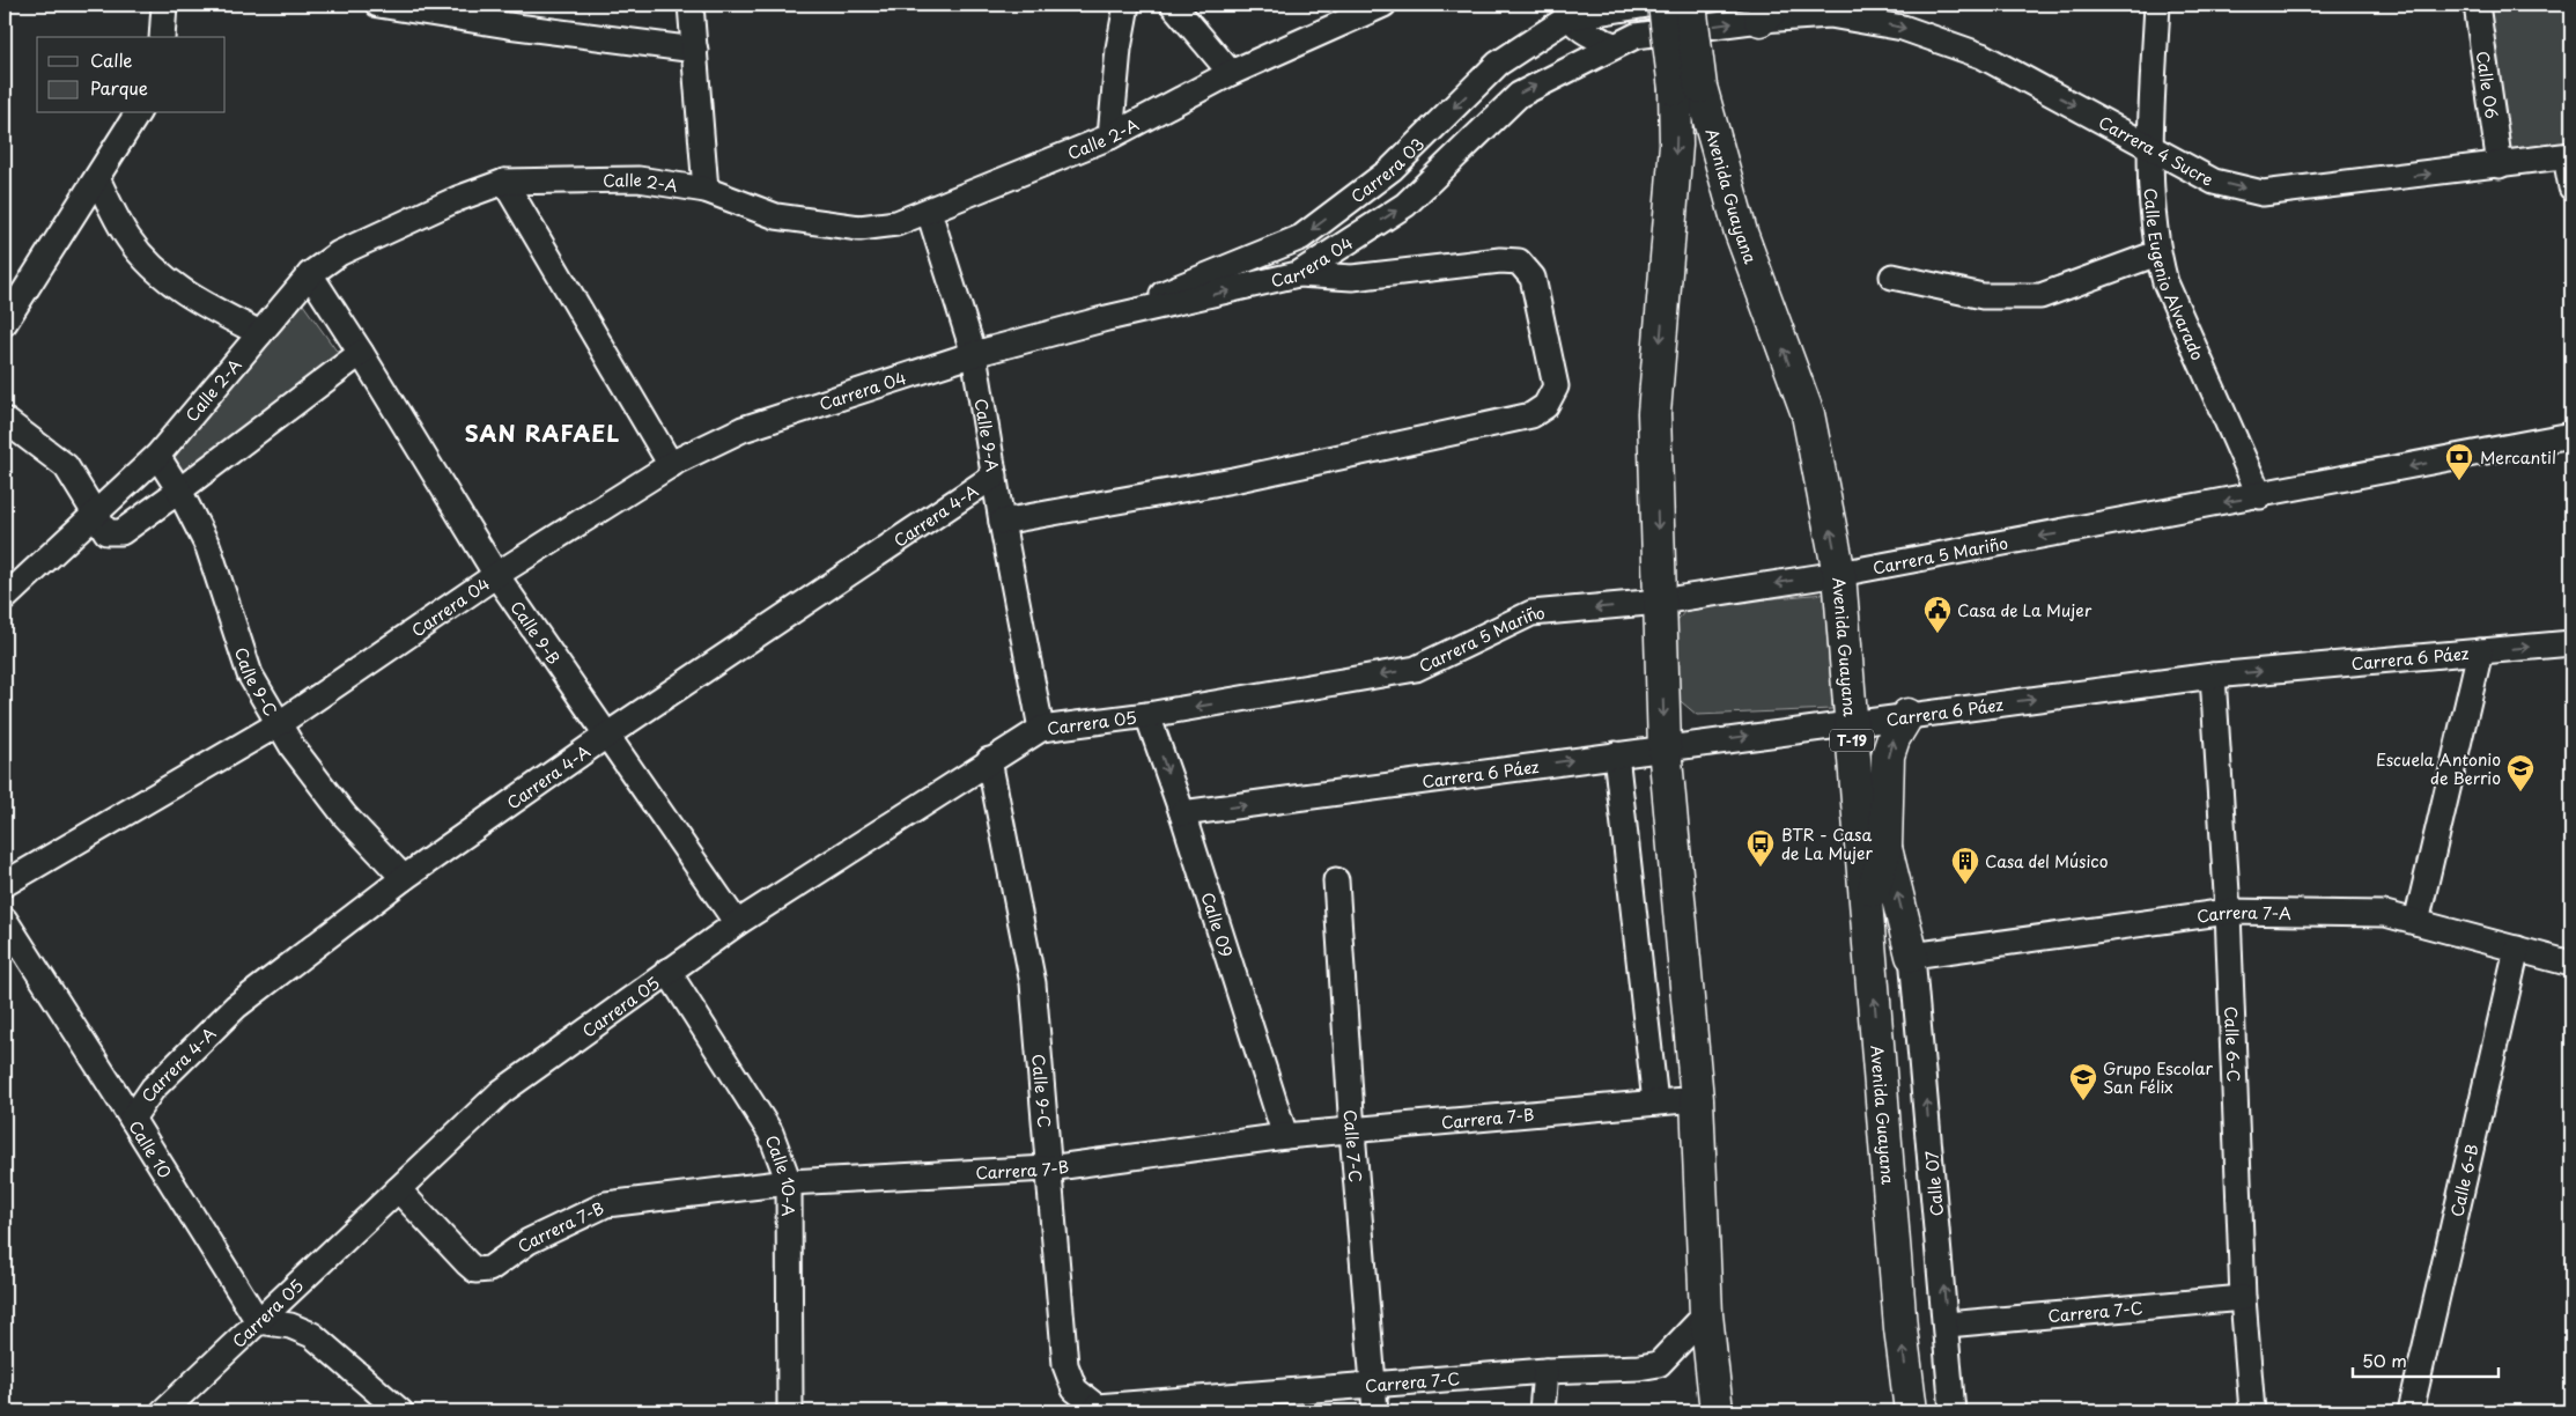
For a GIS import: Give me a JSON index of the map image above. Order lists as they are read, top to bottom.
{
  "streets": {
    "highway": ["Avenida Guayana", "T-19"],
    "street": [
      "Calle 06",
      "Calle 2-A",
      "Carrera 4 Sucre",
      "Carrera 03",
      "Carrera 04",
      "Calle Eugenio Alvarado",
      "Calle 9-A",
      "Carrera 4-A",
      "Carrera 5 Mariño",
      "Calle 9-B",
      "Carrera 6 Páez",
      "Calle 9-C",
      "Carrera 05",
      "Carrera 7-A",
      "Calle 09",
      "Calle 6-C",
      "Carrera 7-B",
      "Calle 7-C",
      "Calle 10",
      "Calle 10-A",
      "Calle 6-B",
      "Calle 07",
      "Carrera 7-C"
    ]
  },
  "crossings": [
    ["Calle 06", "Carrera 4 Sucre"],
    ["Calle 2-A", "Calle 9-A"],
    ["Calle 2-A", "Calle 9-B"],
    ["Calle 2-A", "Calle 9-C"],
    ["Carrera 4 Sucre", "Carrera 04"],
    ["Carrera 4 Sucre", "Calle Eugenio Alvarado"],
    ["Carrera 03", "Carrera 04"],
    ["Avenida Guayana", "Carrera 5 Mariño"],
    ["Avenida Guayana", "Carrera 6 Páez"],
    ["Avenida Guayana", "Carrera 7-B"],
    ["Avenida Guayana", "Carrera 7-C"],
    ["Carrera 04", "Calle 9-A"],
    ["Carrera 04", "Calle 9-B"],
    ["Carrera 04", "Calle 9-C"],
    ["Calle Eugenio Alvarado", "Carrera 5 Mariño"],
    ["Calle 9-A", "Carrera 4-A"],
    ["Calle 9-A", "Carrera 05"],
    ["Carrera 4-A", "Calle 9-B"],
    ["Carrera 4-A", "Calle 9-C"],
    ["Carrera 4-A", "Calle 10"],
    ["Carrera 5 Mariño", "Carrera 05"],
    ["Carrera 5 Mariño", "Calle 09"],
    ["Calle 9-B", "Carrera 05"],
    ["Carrera 6 Páez", "Calle 09"],
    ["Carrera 6 Páez", "Calle 6-C"],
    ["Calle 9-C", "Carrera 05"],
    ["Calle 9-C", "Carrera 7-B"],
    ["Calle 9-C", "Carrera 7-C"],
    ["Carrera 05", "Calle 09"],
    ["Carrera 05", "Carrera 7-B"],
    ["Carrera 05", "Calle 10"],
    ["Carrera 05", "Calle 10-A"],
    ["Carrera 7-A", "Calle 6-C"],
    ["Carrera 7-A", "Calle 6-B"],
    ["Carrera 7-A", "Calle 07"],
    ["Calle 09", "Carrera 7-B"],
    ["Calle 6-C", "Carrera 7-C"],
    ["Carrera 7-B", "Calle 7-C"],
    ["Carrera 7-B", "Calle 10-A"],
    ["Calle 7-C", "Carrera 7-C"],
    ["Calle 07", "Carrera 7-C"]
  ],
  "one_way": [
    "Carrera 4 Sucre",
    "Carrera 03",
    "Carrera 04",
    "Carrera 5 Mariño",
    "Carrera 6 Páez",
    "Calle 07"
  ],
  "districts": ["SAN RAFAEL"],
  "places": {
    "bank": ["Mercantil"],
    "public building": ["Casa de La Mujer"],
    "school or university": ["Escuela Antonio de Berrio", "Grupo Escolar San Félix"],
    "bus stop": ["BTR - Casa de La Mujer"],
    "building": ["Casa del Músico"]
  },
  "legend": ["Calle", "Parque"],
  "scale_bar": "50 m"
}
